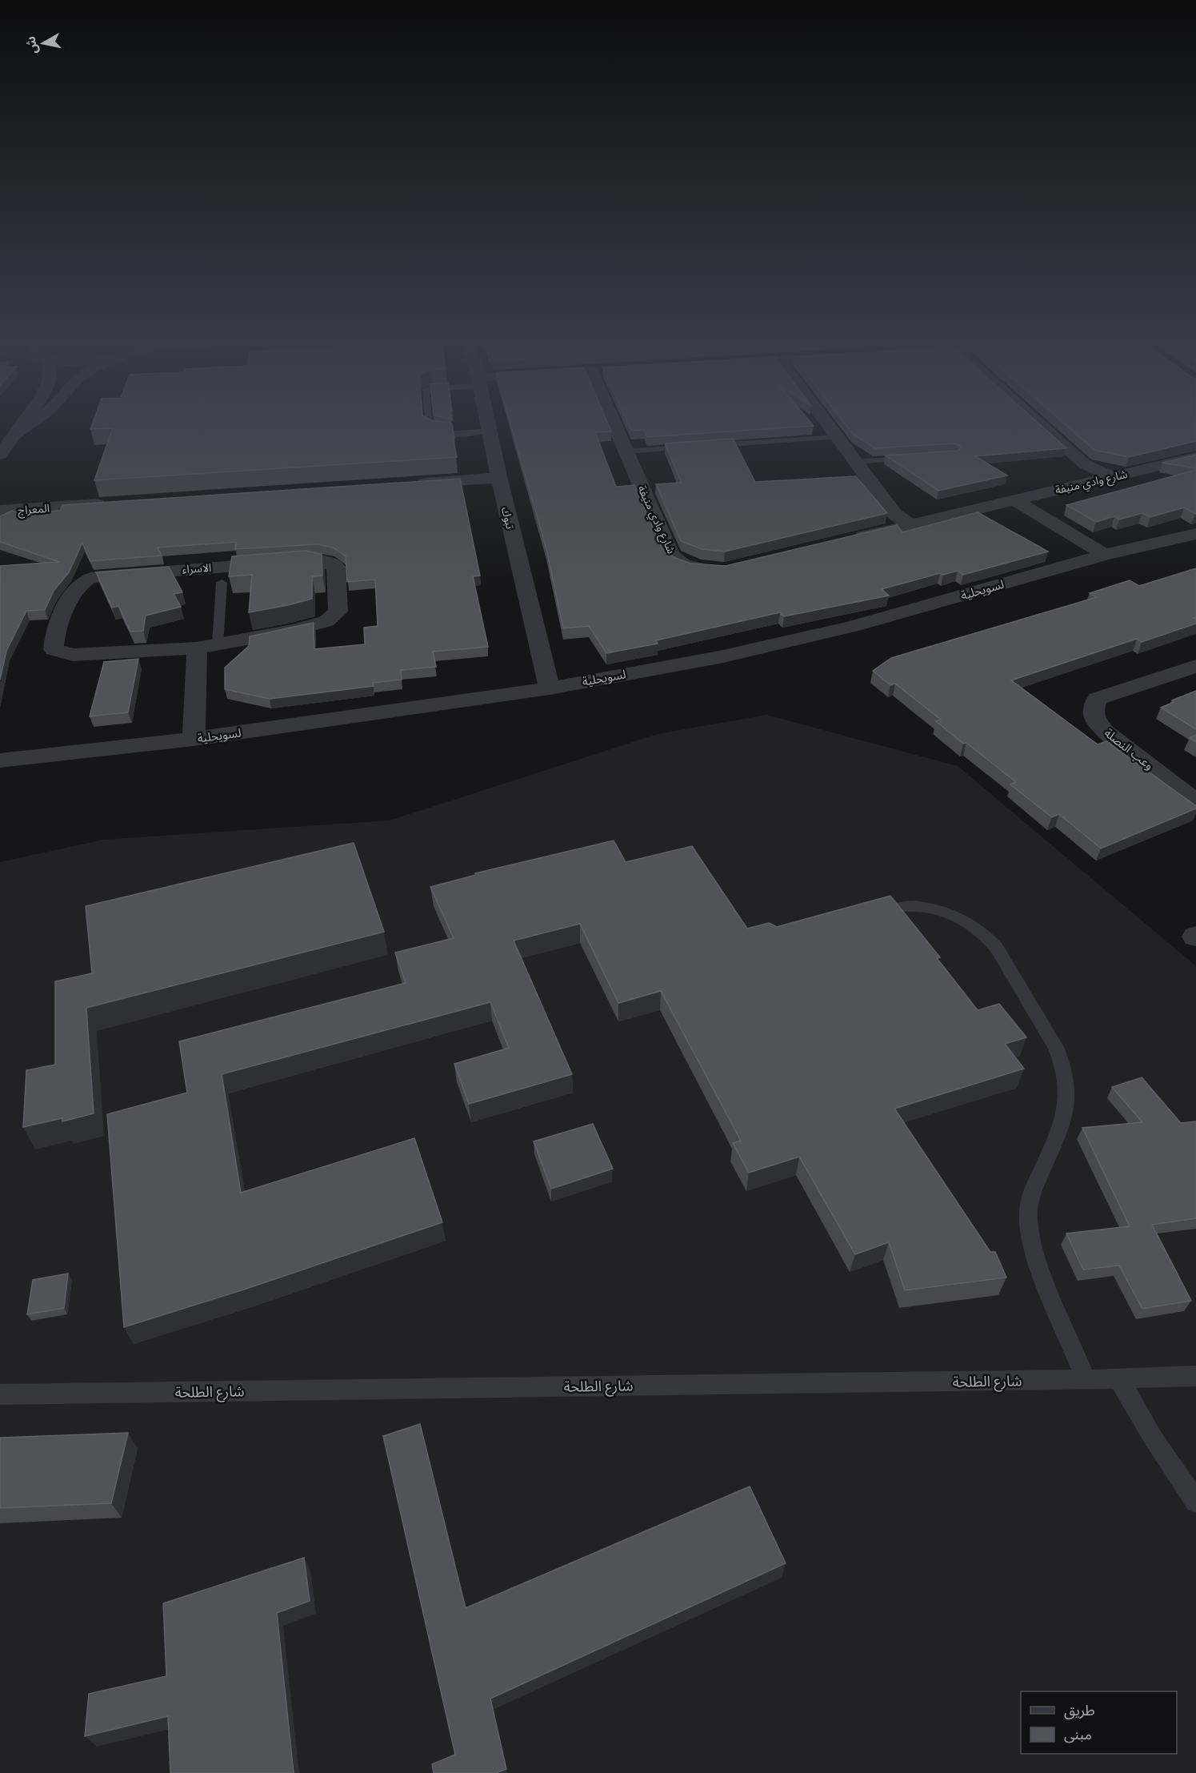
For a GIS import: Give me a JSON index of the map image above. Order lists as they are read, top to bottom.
{
  "streets": {
    "street": [
      "شارع وادي منيفة",
      "المعراج",
      "تبوك",
      "الاسراء",
      "لسويحلية",
      "وعب النصلة"
    ],
    "lane": ["شارع الطلحة"]
  },
  "crossings": [
    ["تبوك", "لسويحلية"]
  ],
  "legend": ["طريق", "مبنى"],
  "north": "left"
}
